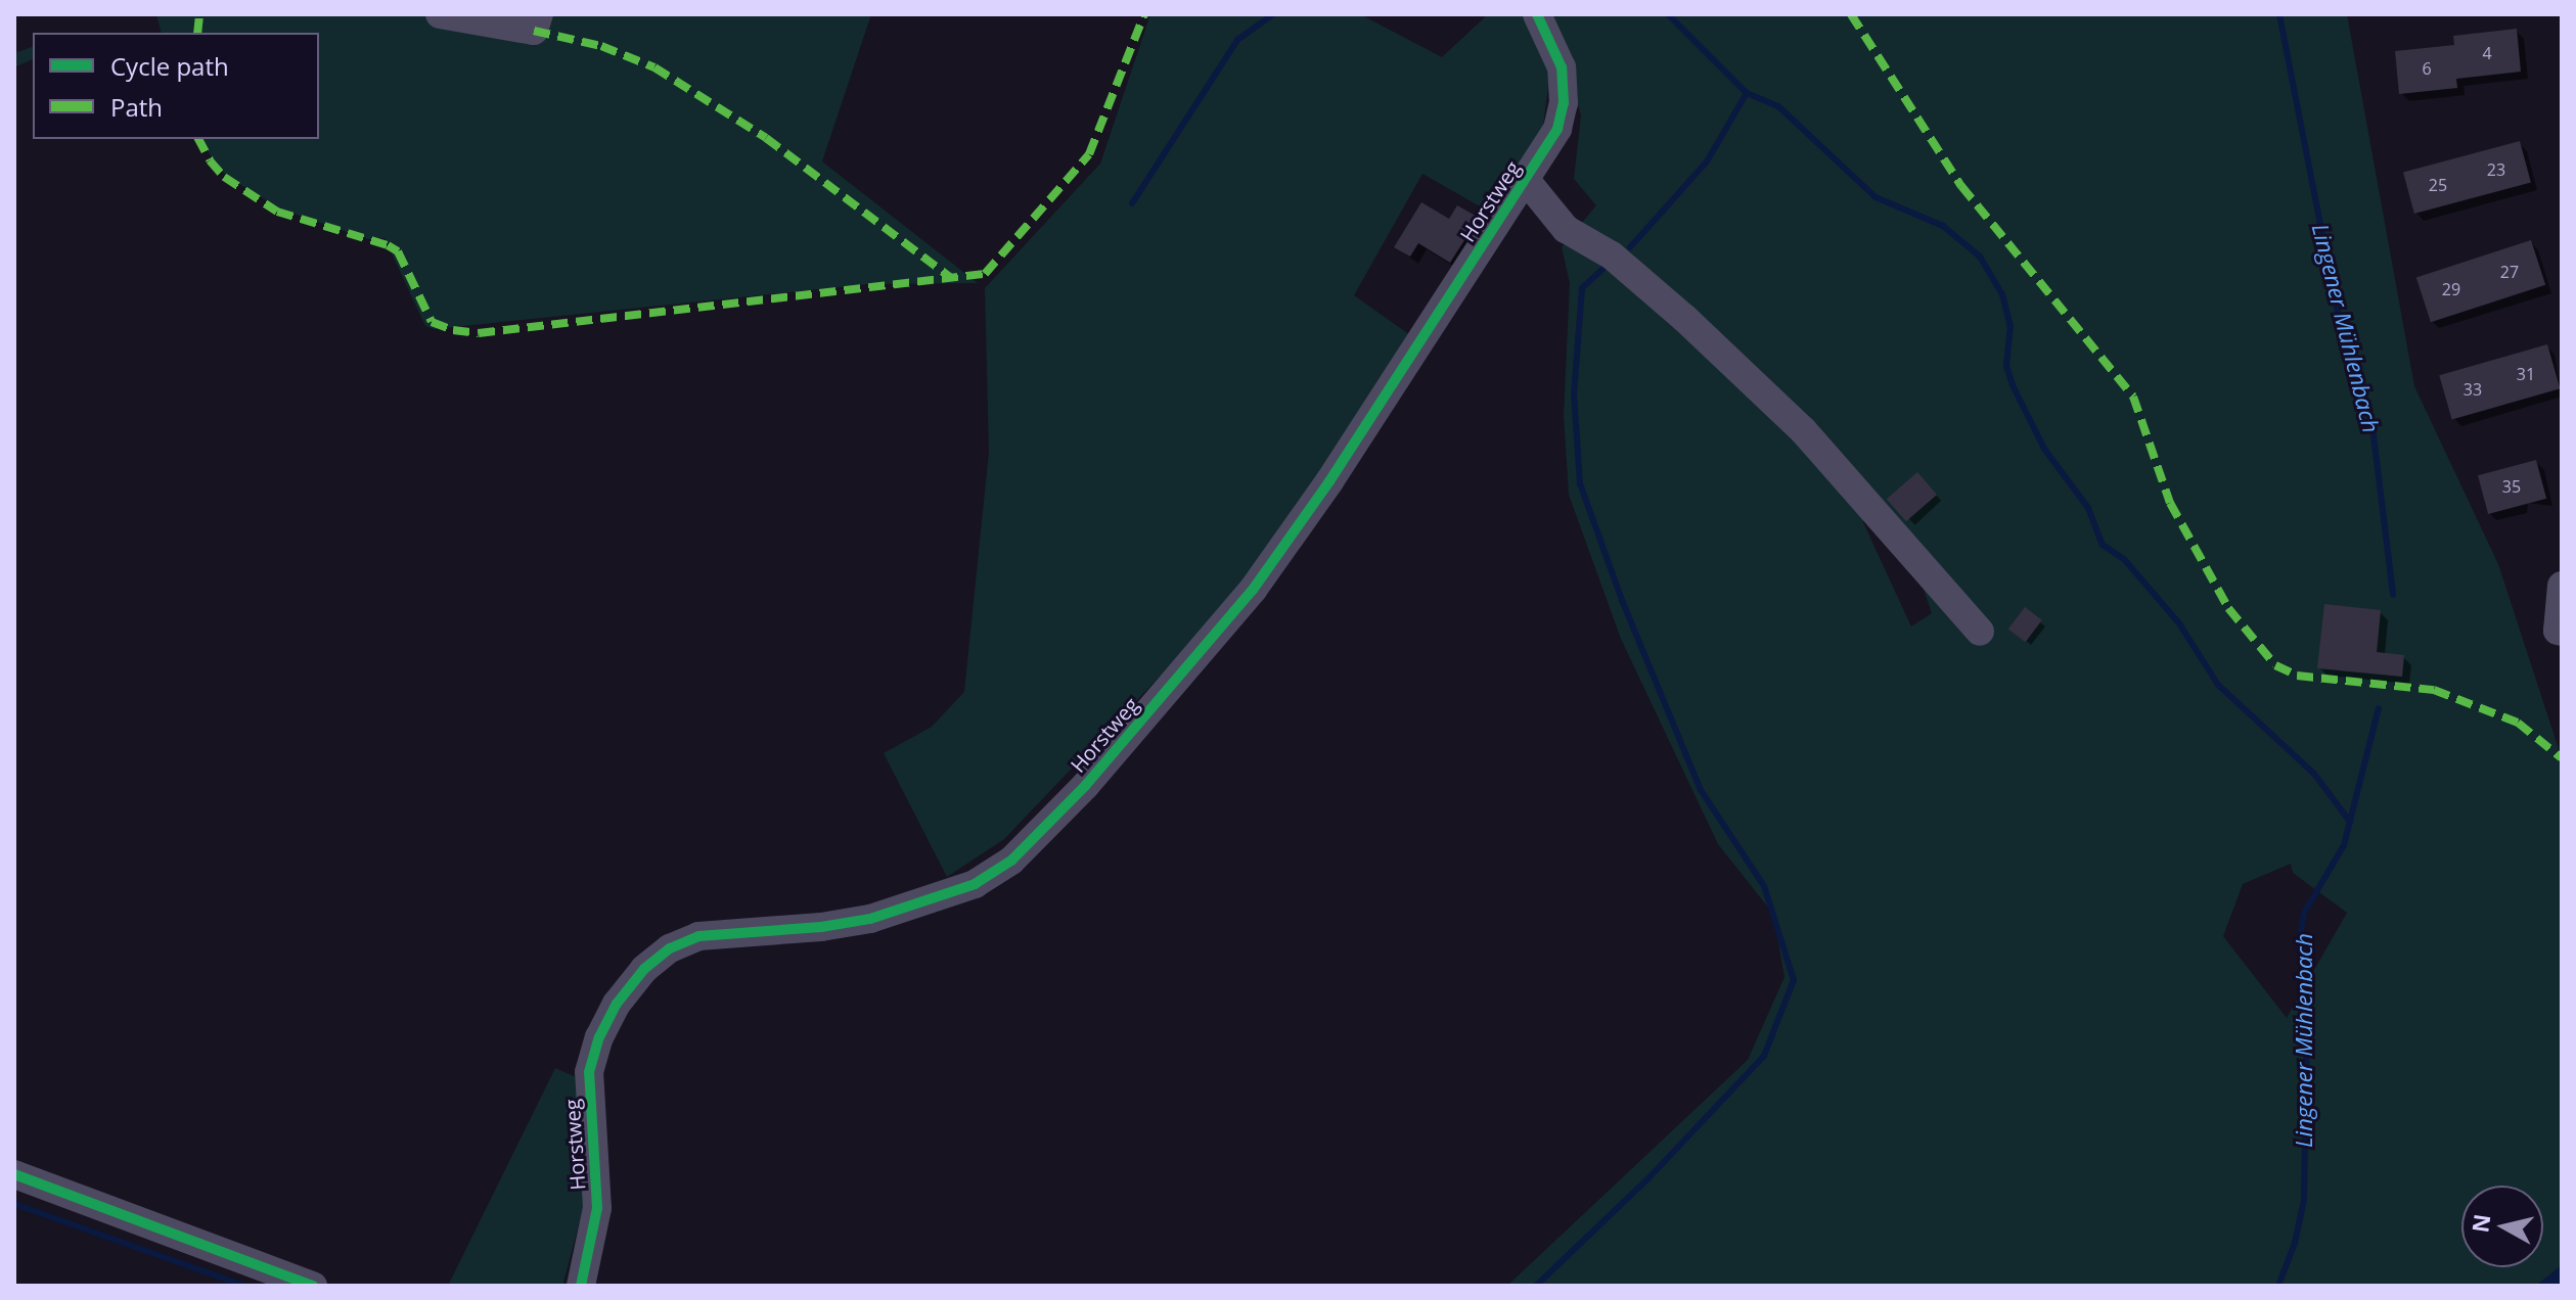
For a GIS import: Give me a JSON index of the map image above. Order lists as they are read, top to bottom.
{
  "streets": {
    "street": ["Horstweg"]
  },
  "water": ["Lingener Mühlenbach"],
  "house_numbers": [
    "4",
    "6",
    "23",
    "25",
    "27",
    "29",
    "31",
    "33",
    "35"
  ],
  "legend": ["Cycle path", "Path"],
  "north": "left"
}
